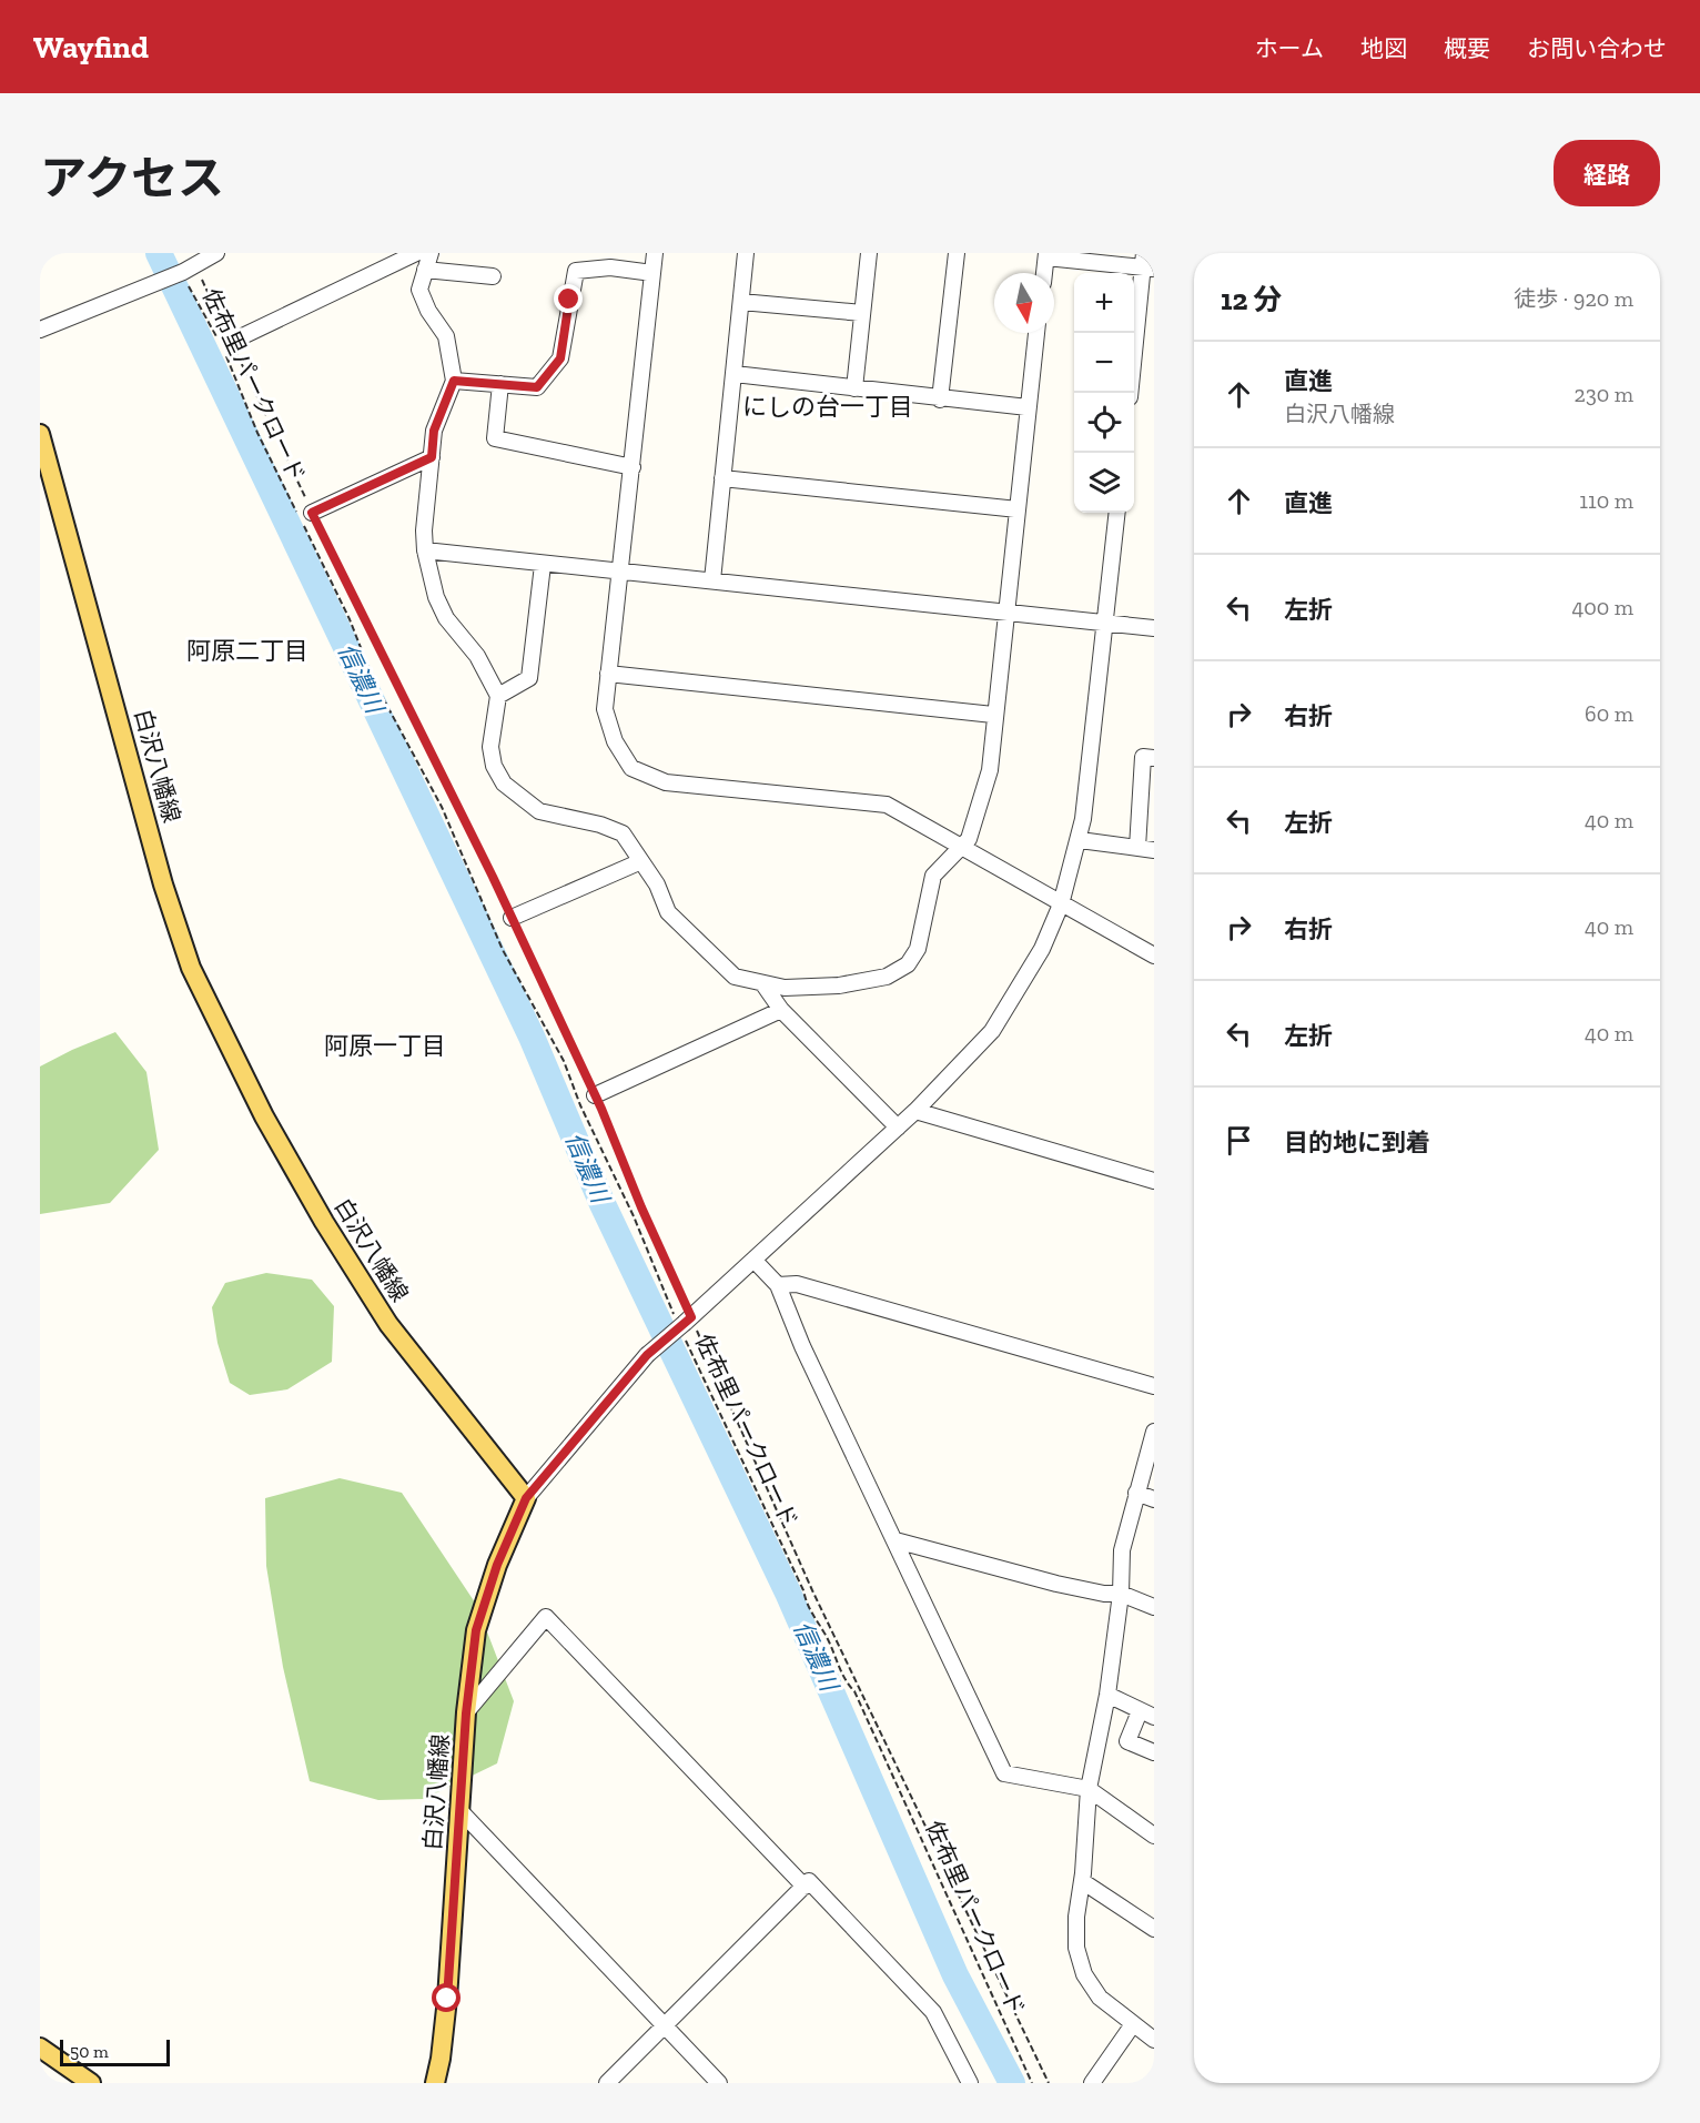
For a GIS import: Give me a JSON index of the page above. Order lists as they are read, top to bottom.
{
  "streets": {
    "main road": ["白沢八幡線"],
    "path": ["佐布里パークロード"]
  },
  "districts": ["にしの台一丁目", "阿原二丁目", "阿原一丁目"],
  "water": ["信濃川"],
  "scale_bar": "50 m",
  "north": "bottom",
  "page": {
    "header": "Wayfind",
    "nav": [
      "ホーム",
      "地図",
      "概要",
      "お問い合わせ"
    ],
    "title": "アクセス",
    "buttons": "経路",
    "heading": ["12 分", "徒歩 · 920 m"],
    "map_buttons": ["+", "−"],
    "list": [
      ["直進", "白沢八幡線", "230 m"],
      ["直進", "110 m"],
      ["左折", "400 m"],
      ["右折", "60 m"],
      ["左折", "40 m"],
      ["右折", "40 m"],
      ["左折", "40 m"],
      "目的地に到着"
    ],
    "scale": "50 m"
  }
}
